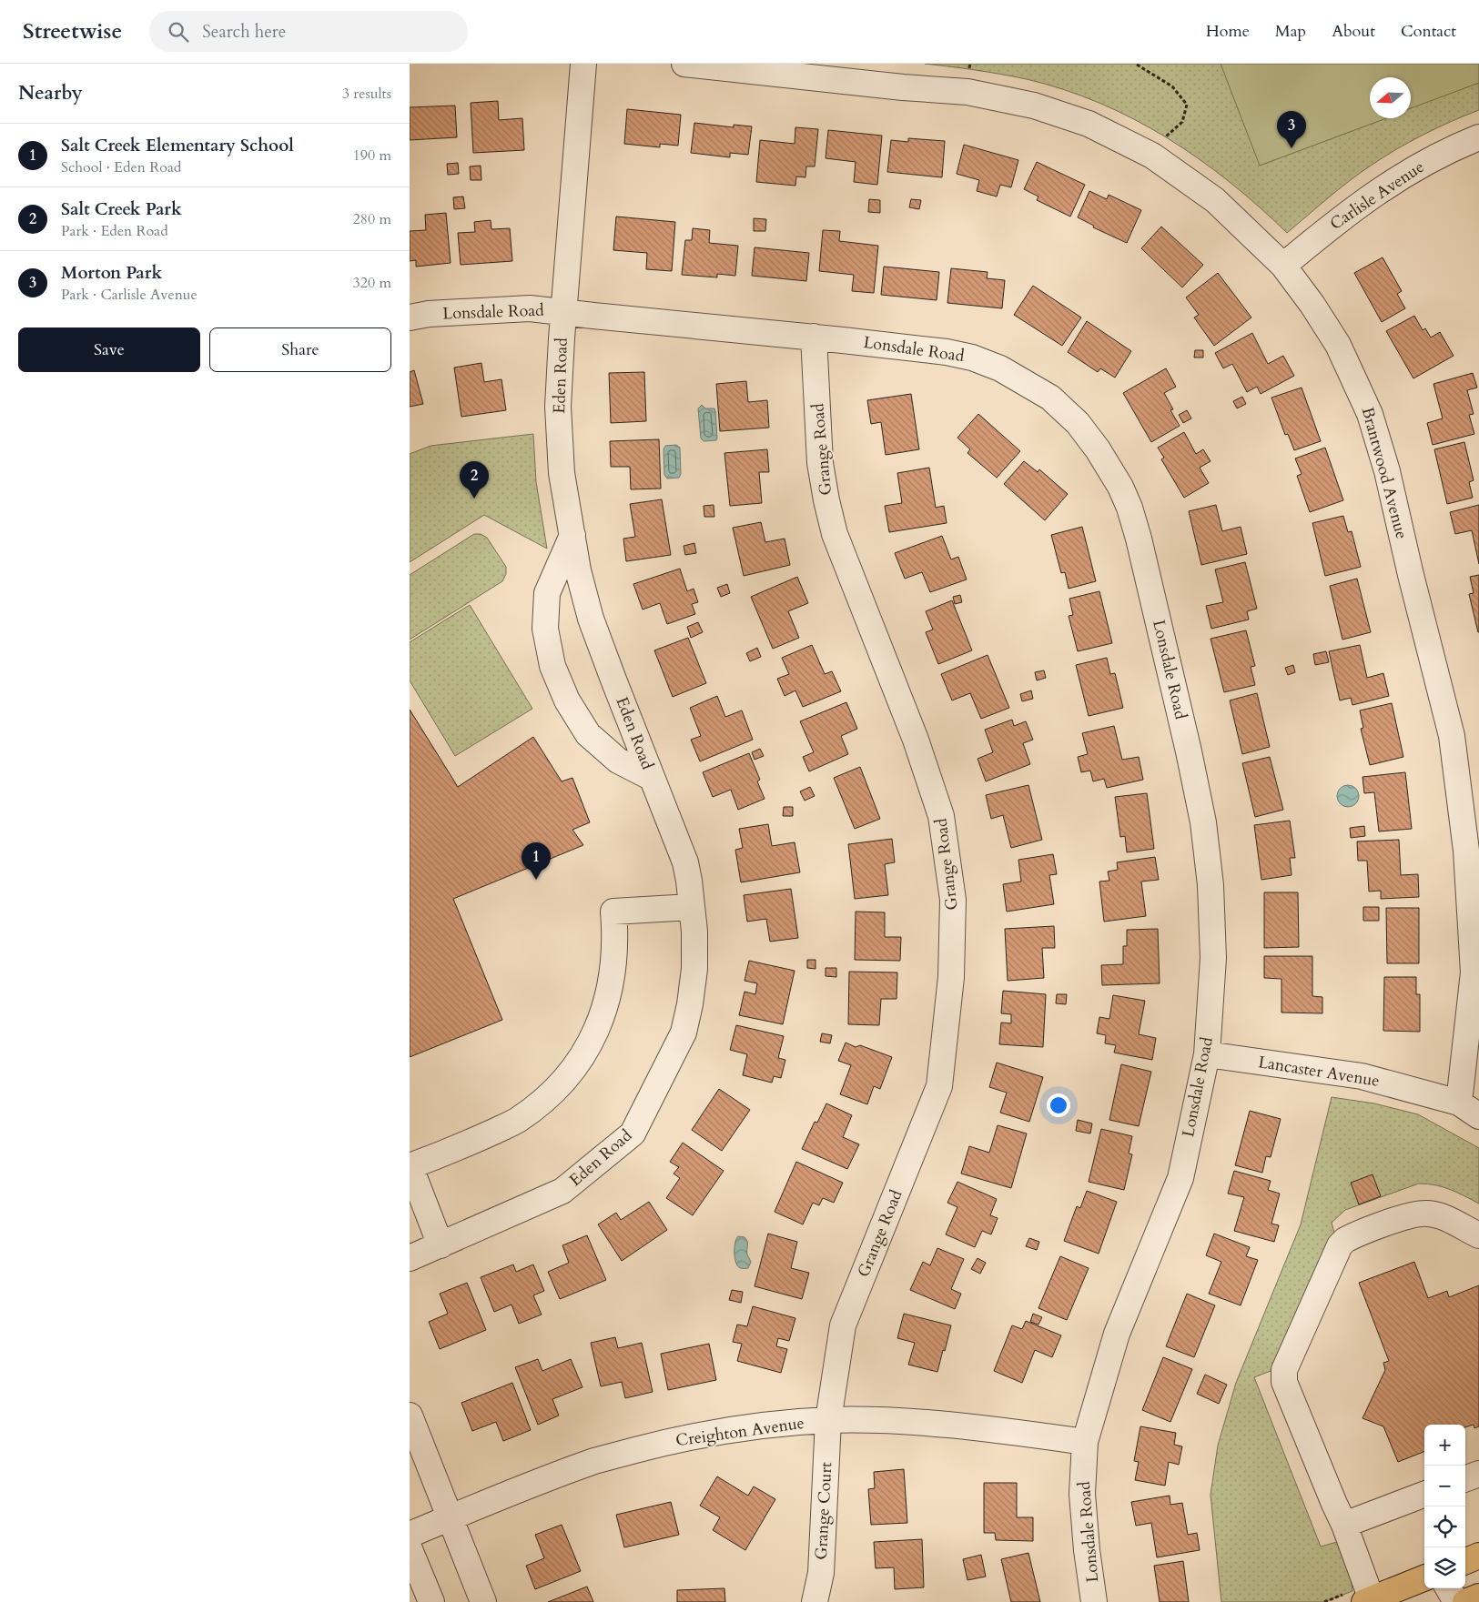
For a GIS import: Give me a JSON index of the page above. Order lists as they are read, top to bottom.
{
  "streets": {
    "street": [
      "Carlisle Avenue",
      "Lonsdale Road",
      "Eden Road",
      "Grange Road",
      "Brantwood Avenue",
      "Lancaster Avenue",
      "Creighton Avenue",
      "Grange Court"
    ]
  },
  "crossings": [
    ["Carlisle Avenue", "Brantwood Avenue"],
    ["Lonsdale Road", "Eden Road"],
    ["Lonsdale Road", "Grange Road"],
    ["Lonsdale Road", "Lancaster Avenue"],
    ["Lonsdale Road", "Creighton Avenue"],
    ["Grange Road", "Creighton Avenue"],
    ["Grange Road", "Grange Court"],
    ["Brantwood Avenue", "Lancaster Avenue"],
    ["Creighton Avenue", "Grange Court"]
  ],
  "north": "left",
  "page": {
    "header": "Streetwise",
    "search": "Search here",
    "nav": [
      "Home",
      "Map",
      "About",
      "Contact"
    ],
    "heading": ["Nearby", "3 results"],
    "pins": ["3", "2", "1"],
    "list": [
      {
        "mark": "1",
        "name": "Salt Creek Elementary School",
        "note": "School · Eden Road",
        "value": "190 m"
      },
      {
        "mark": "2",
        "name": "Salt Creek Park",
        "note": "Park · Eden Road",
        "value": "280 m"
      },
      {
        "mark": "3",
        "name": "Morton Park",
        "note": "Park · Carlisle Avenue",
        "value": "320 m"
      }
    ],
    "buttons": ["Save", "Share"],
    "map_buttons": ["+", "−"]
  }
}
